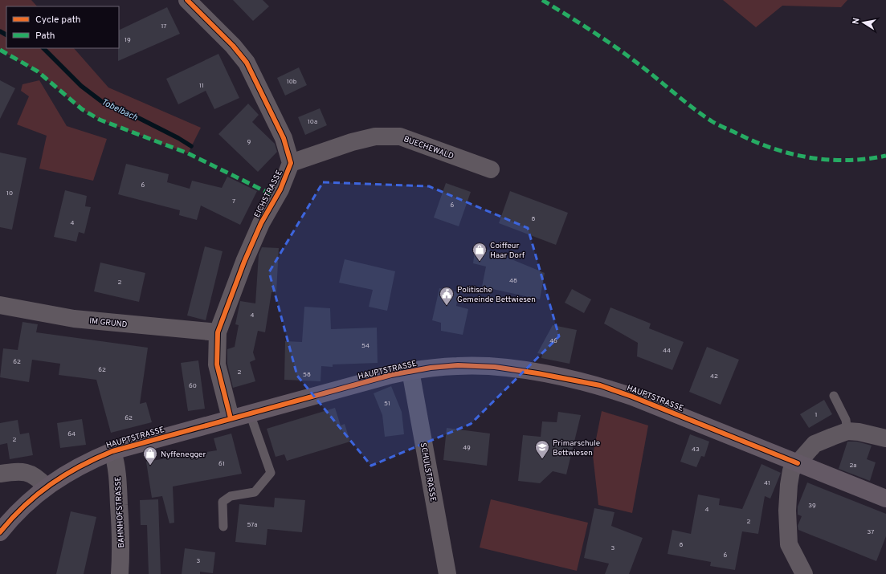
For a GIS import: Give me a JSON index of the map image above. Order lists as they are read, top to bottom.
{
  "streets": {
    "main road": ["HAUPTSTRASSE"],
    "street": [
      "BUECHEWALD",
      "EICHSTRASSE",
      "IM GRUND",
      "SCHULSTRASSE",
      "BAHNHOFSTRASSE"
    ]
  },
  "crossings": [
    ["BUECHEWALD", "EICHSTRASSE"],
    ["EICHSTRASSE", "IM GRUND"],
    ["EICHSTRASSE", "HAUPTSTRASSE"],
    ["HAUPTSTRASSE", "SCHULSTRASSE"],
    ["HAUPTSTRASSE", "BAHNHOFSTRASSE"]
  ],
  "water": ["Tobelbach"],
  "places": {
    "shop": ["Coiffeur Haar Dorf", "Nyffenegger"],
    "public building": ["Politische Gemeinde Bettwiesen"],
    "school or university": ["Primarschule Bettwiesen"]
  },
  "house_numbers": [
    "17",
    "19",
    "10b",
    "11",
    "10a",
    "9",
    "6",
    "10",
    "7",
    "6",
    "8",
    "4",
    "48",
    "2",
    "4",
    "46",
    "54",
    "44",
    "62",
    "62",
    "2",
    "58",
    "42",
    "60",
    "51",
    "1",
    "62",
    "64",
    "2",
    "49",
    "43",
    "61",
    "2a",
    "41",
    "39",
    "4",
    "2",
    "57a",
    "37",
    "8",
    "3",
    "6",
    "3"
  ],
  "legend": ["Cycle path", "Path"],
  "north": "left"
}
